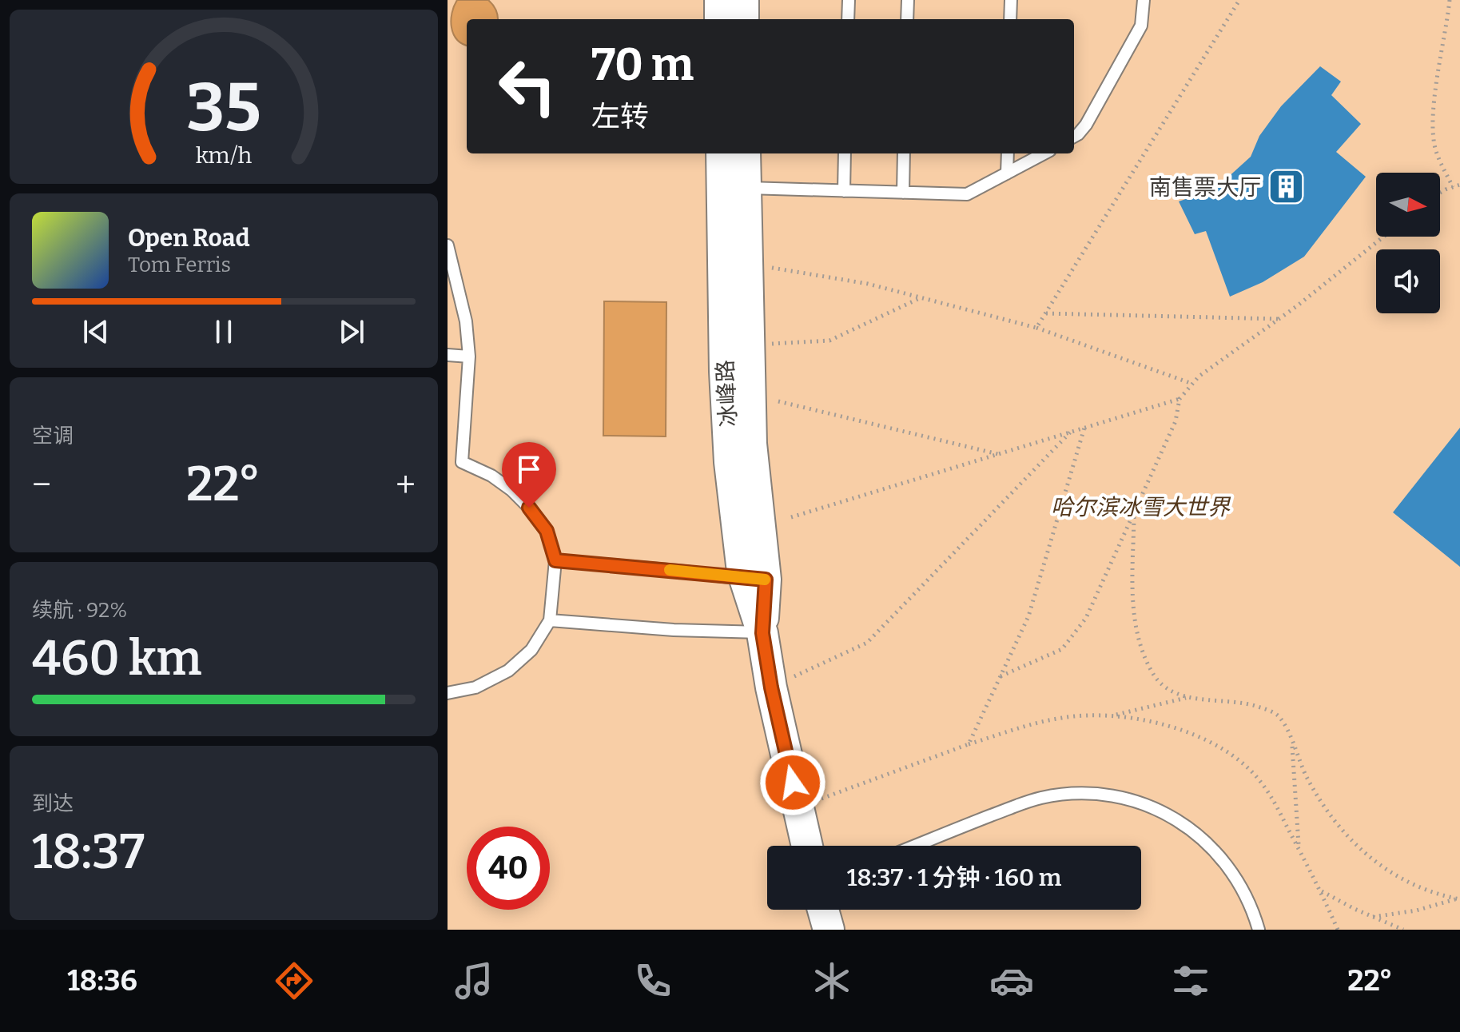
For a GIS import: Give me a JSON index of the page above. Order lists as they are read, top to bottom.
{
  "streets": {
    "street": ["冰峰路"]
  },
  "parks": ["哈尔滨冰雪大世界"],
  "places": {
    "building": ["南售票大厅"]
  },
  "north": "right",
  "page": {
    "turn": ["70 m", "左转"],
    "song": ["Open Road", "Tom Ferris"],
    "tile": [
      "空调",
      ["续航 · 92%", "460 km"],
      ["到达", "18:37"]
    ],
    "heat": ["−", "22°", "+"],
    "limit": "40",
    "trip": "18:37 · 1 分钟 · 160 m",
    "tabs": ["18:36", "22°"],
    "gauge": ["35", "km/h"]
  }
}
